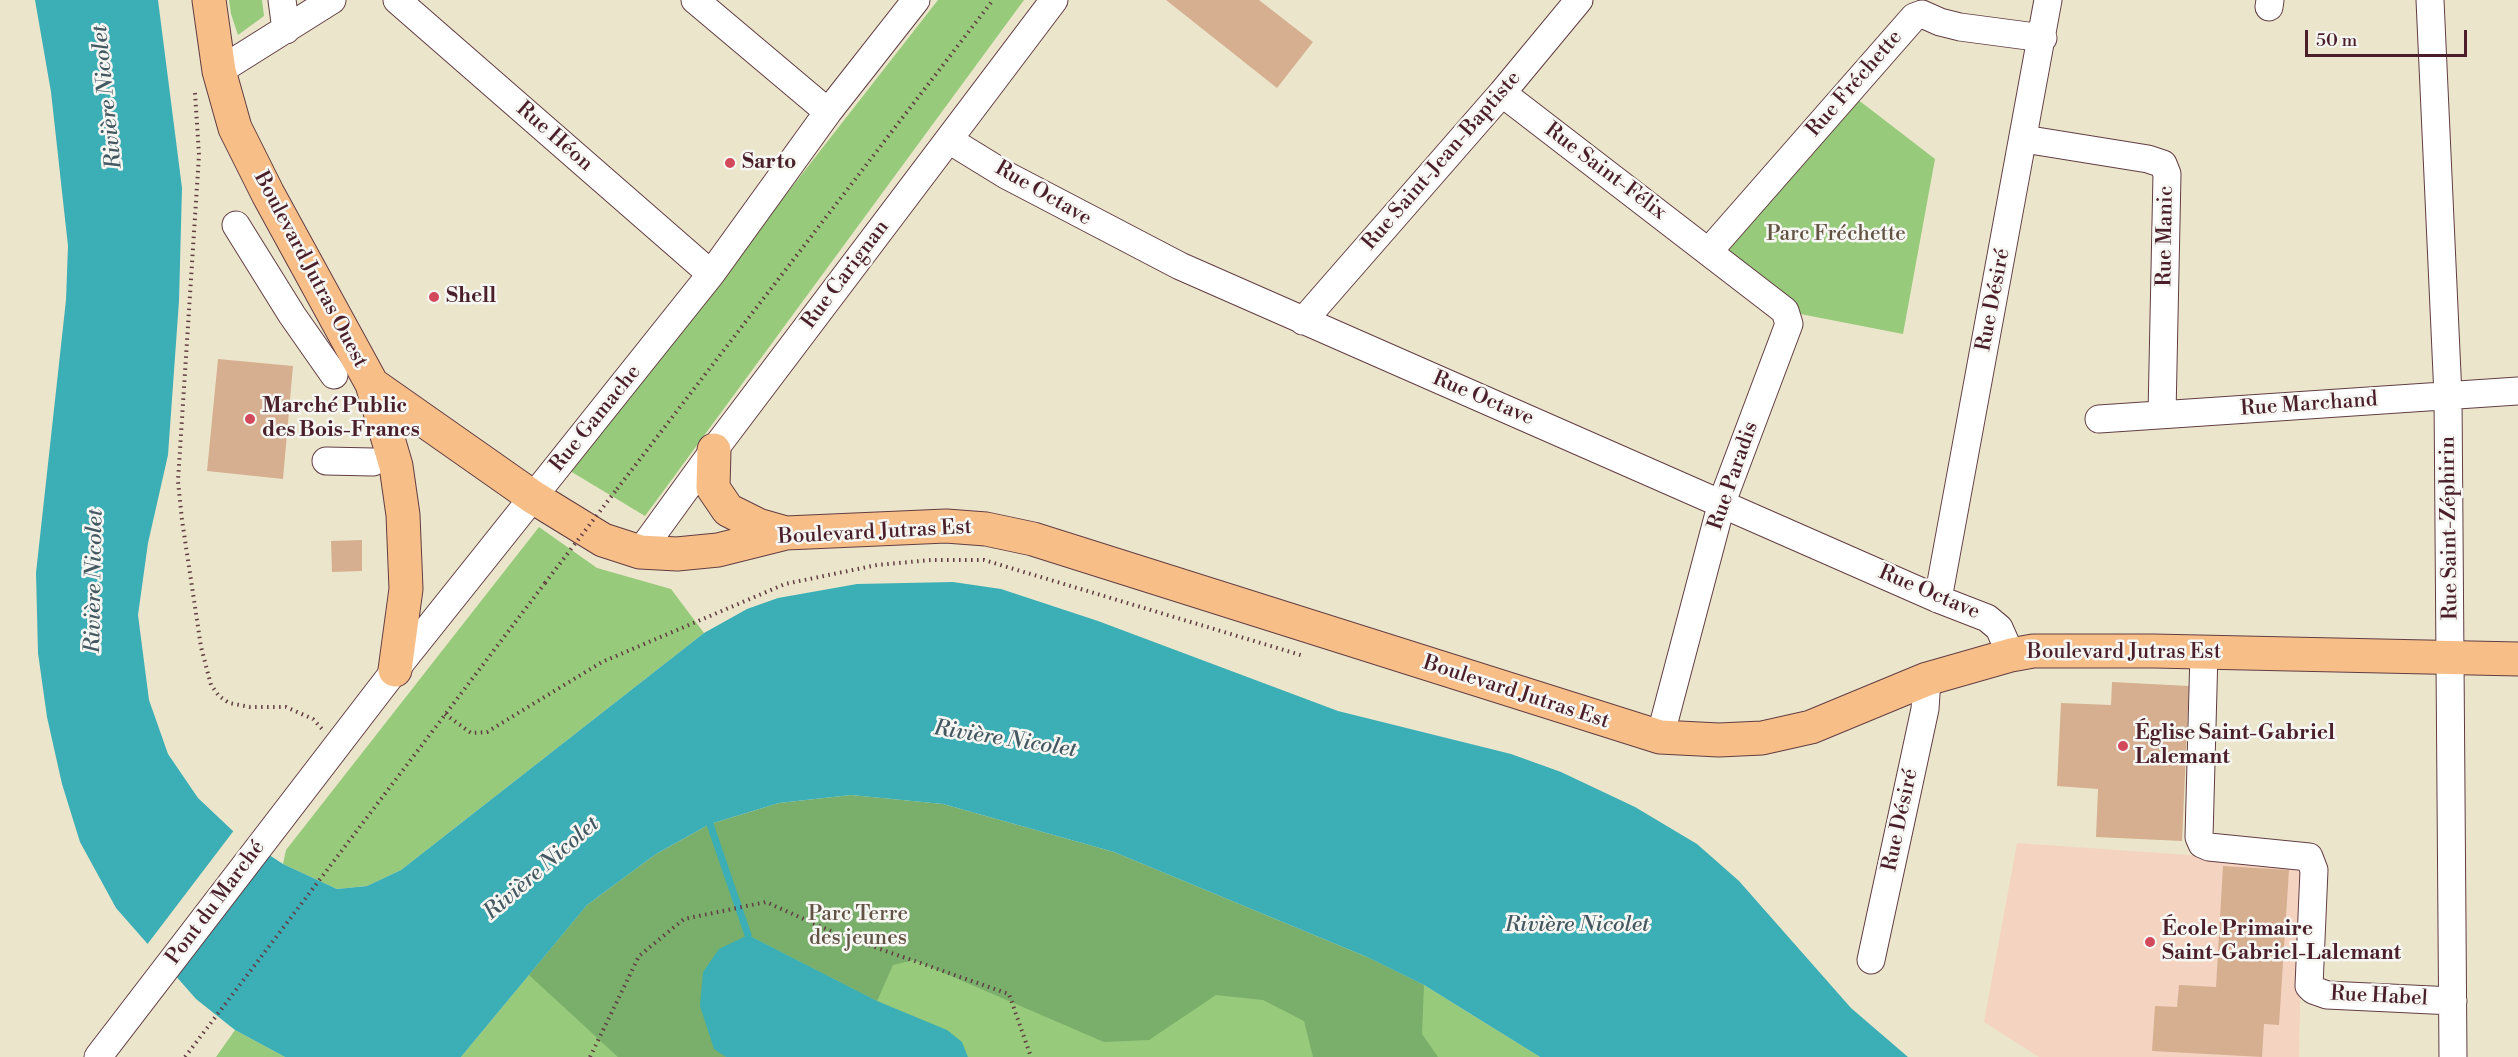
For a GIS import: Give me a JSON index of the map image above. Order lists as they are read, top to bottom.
{
  "streets": {
    "main road": ["Boulevard Jutras Ouest", "Boulevard Jutras Est"],
    "street": [
      "Rue Fréchette",
      "Rue Héon",
      "Rue Saint-Jean-Baptiste",
      "Rue Saint-Félix",
      "Rue Octave",
      "Rue Manic",
      "Rue Carignan",
      "Rue Désiré",
      "Rue Marchand",
      "Rue Gamache",
      "Rue Paradis",
      "Rue Saint-Zéphirin",
      "Pont du Marché",
      "Rue Habel"
    ]
  },
  "crossings": [
    ["Rue Fréchette", "Rue Saint-Félix"],
    ["Rue Fréchette", "Rue Désiré"],
    ["Rue Fréchette", "Rue Paradis"],
    ["Rue Héon", "Rue Gamache"],
    ["Rue Saint-Jean-Baptiste", "Rue Saint-Félix"],
    ["Rue Saint-Jean-Baptiste", "Rue Octave"],
    ["Rue Saint-Félix", "Rue Paradis"],
    ["Rue Octave", "Rue Carignan"],
    ["Rue Octave", "Rue Désiré"],
    ["Rue Octave", "Rue Paradis"],
    ["Rue Octave", "Boulevard Jutras Est"],
    ["Rue Manic", "Rue Désiré"],
    ["Rue Manic", "Rue Marchand"],
    ["Boulevard Jutras Ouest", "Rue Gamache"],
    ["Boulevard Jutras Ouest", "Boulevard Jutras Est"],
    ["Rue Carignan", "Boulevard Jutras Est"],
    ["Rue Désiré", "Boulevard Jutras Est"],
    ["Rue Marchand", "Rue Saint-Zéphirin"],
    ["Rue Gamache", "Boulevard Jutras Est"],
    ["Rue Gamache", "Pont du Marché"],
    ["Rue Paradis", "Boulevard Jutras Est"],
    ["Rue Saint-Zéphirin", "Boulevard Jutras Est"],
    ["Rue Saint-Zéphirin", "Rue Habel"],
    ["Boulevard Jutras Est", "Rue Habel"]
  ],
  "water": ["Rivière Nicolet"],
  "parks": ["Parc Fréchette", "Parc Terre des jeunes"],
  "places": [
    "Sarto",
    "Shell",
    "Marché Public des Bois-Francs",
    "Église Saint-Gabriel Lalemant",
    "École Primaire Saint-Gabriel-Lalemant"
  ],
  "scale_bar": "50 m"
}
